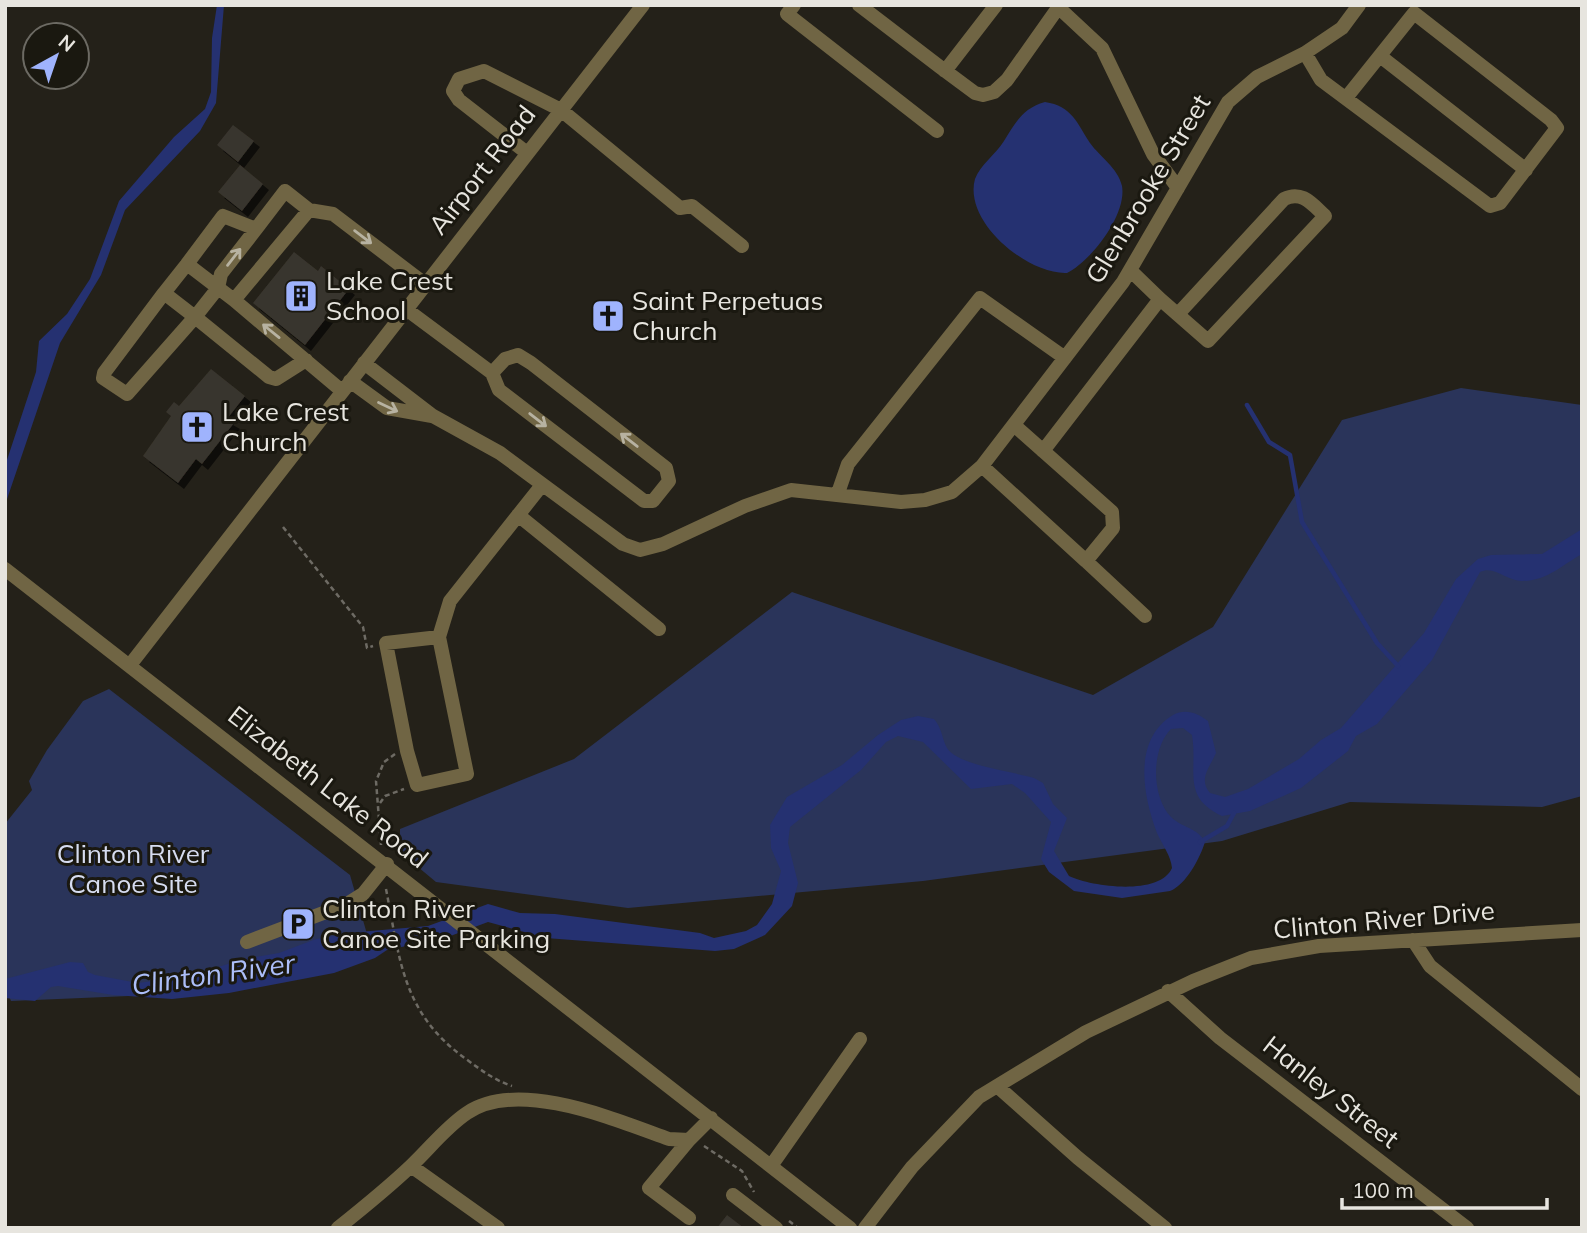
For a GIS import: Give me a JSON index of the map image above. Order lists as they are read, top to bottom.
{
  "streets": {
    "street": [
      "Airport Road",
      "Glenbrooke Street",
      "Elizabeth Lake Road",
      "Clinton River Drive",
      "Hanley Street"
    ]
  },
  "crossings": [
    ["Airport Road", "Elizabeth Lake Road"],
    ["Clinton River Drive", "Hanley Street"]
  ],
  "water": ["Clinton River"],
  "parks": ["Clinton River Canoe Site"],
  "places": {
    "building": ["Lake Crest School"],
    "church": ["Saint Perpetuas Church", "Lake Crest Church"],
    "parking": ["Clinton River Canoe Site Parking"]
  },
  "scale_bar": "100 m",
  "north": "top right"
}
